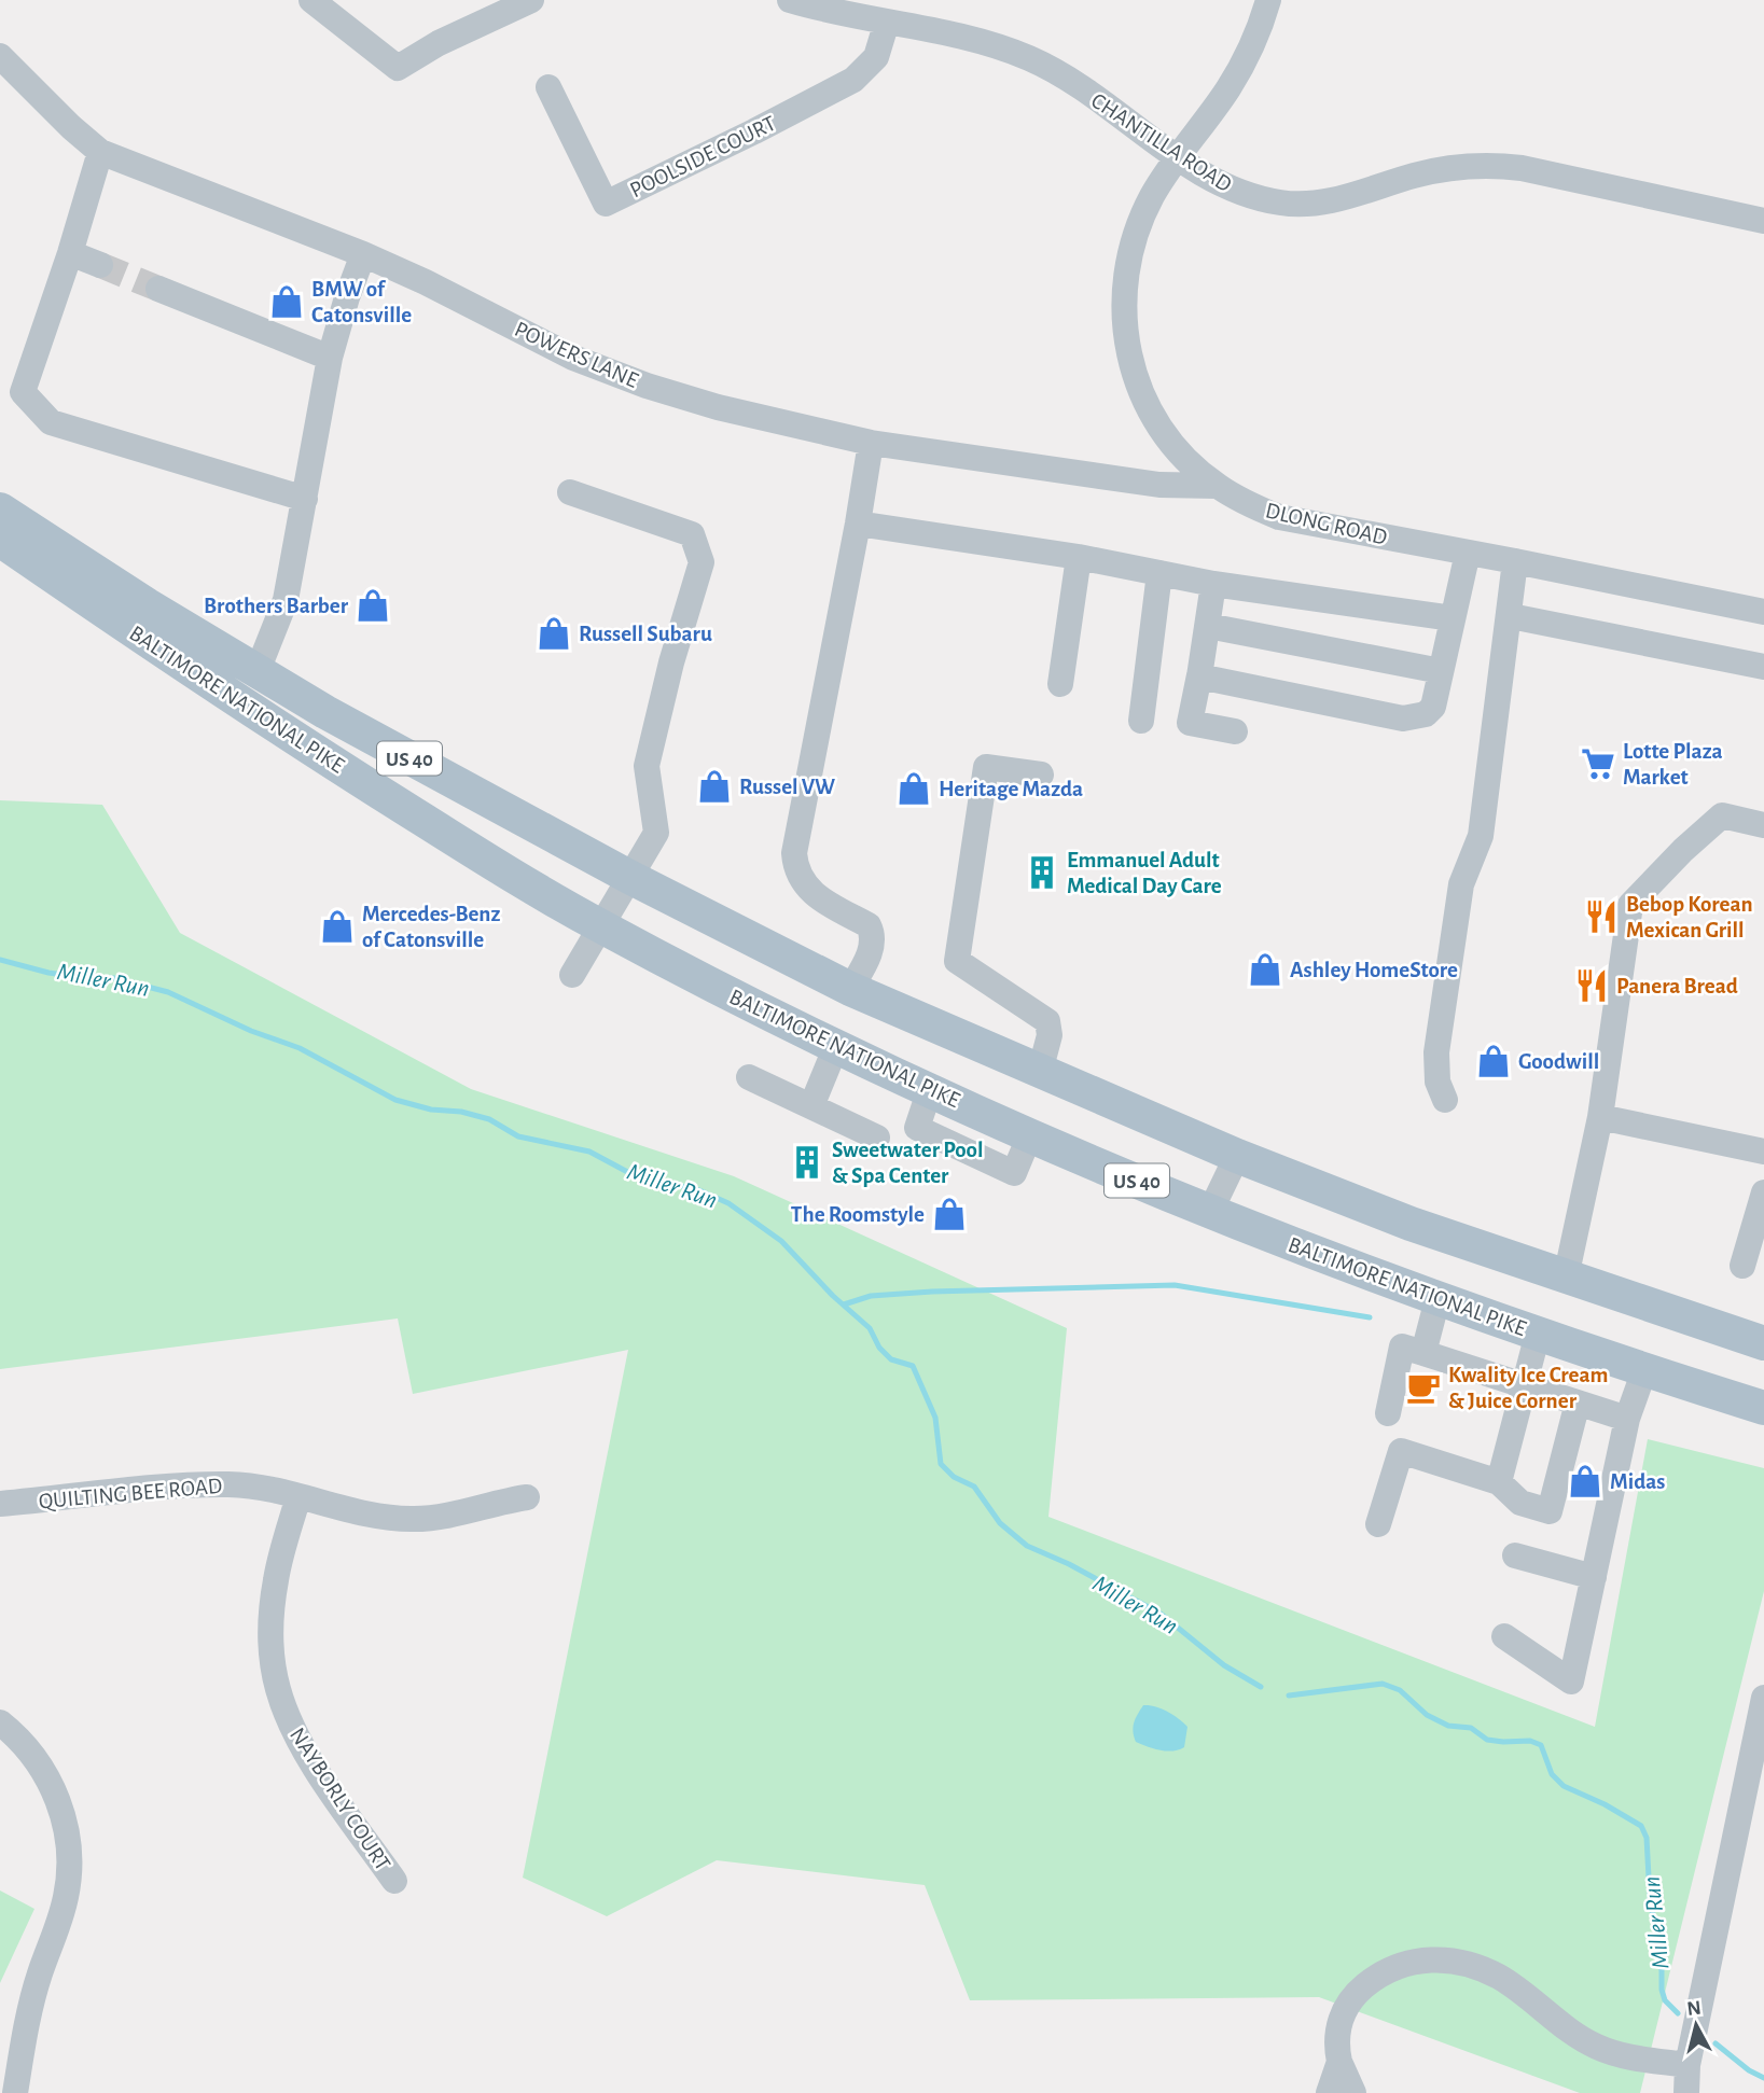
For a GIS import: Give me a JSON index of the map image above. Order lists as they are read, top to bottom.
{
  "streets": {
    "main road": ["BALTIMORE NATIONAL PIKE", "US 40"],
    "street": [
      "CHANTILLA ROAD",
      "POOLSIDE COURT",
      "POWERS LANE",
      "DLONG ROAD",
      "QUILTING BEE ROAD",
      "NAYBORLY COURT"
    ]
  },
  "crossings": [
    ["CHANTILLA ROAD", "POOLSIDE COURT"],
    ["CHANTILLA ROAD", "DLONG ROAD"],
    ["POWERS LANE", "DLONG ROAD"],
    ["QUILTING BEE ROAD", "NAYBORLY COURT"]
  ],
  "water": ["Miller Run"],
  "places": {
    "shop": [
      "BMW of Catonsville",
      "Brothers Barber",
      "Russell Subaru",
      "Russel VW",
      "Heritage Mazda",
      "Mercedes-Benz of Catonsville",
      "Ashley HomeStore",
      "Goodwill",
      "The Roomstyle",
      "Midas"
    ],
    "supermarket": ["Lotte Plaza Market"],
    "building": ["Emmanuel Adult Medical Day Care", "Sweetwater Pool & Spa Center"],
    "restaurant": ["Bebop Korean Mexican Grill", "Panera Bread"],
    "cafe": ["Kwality Ice Cream & Juice Corner"]
  },
  "north": "top"
}
